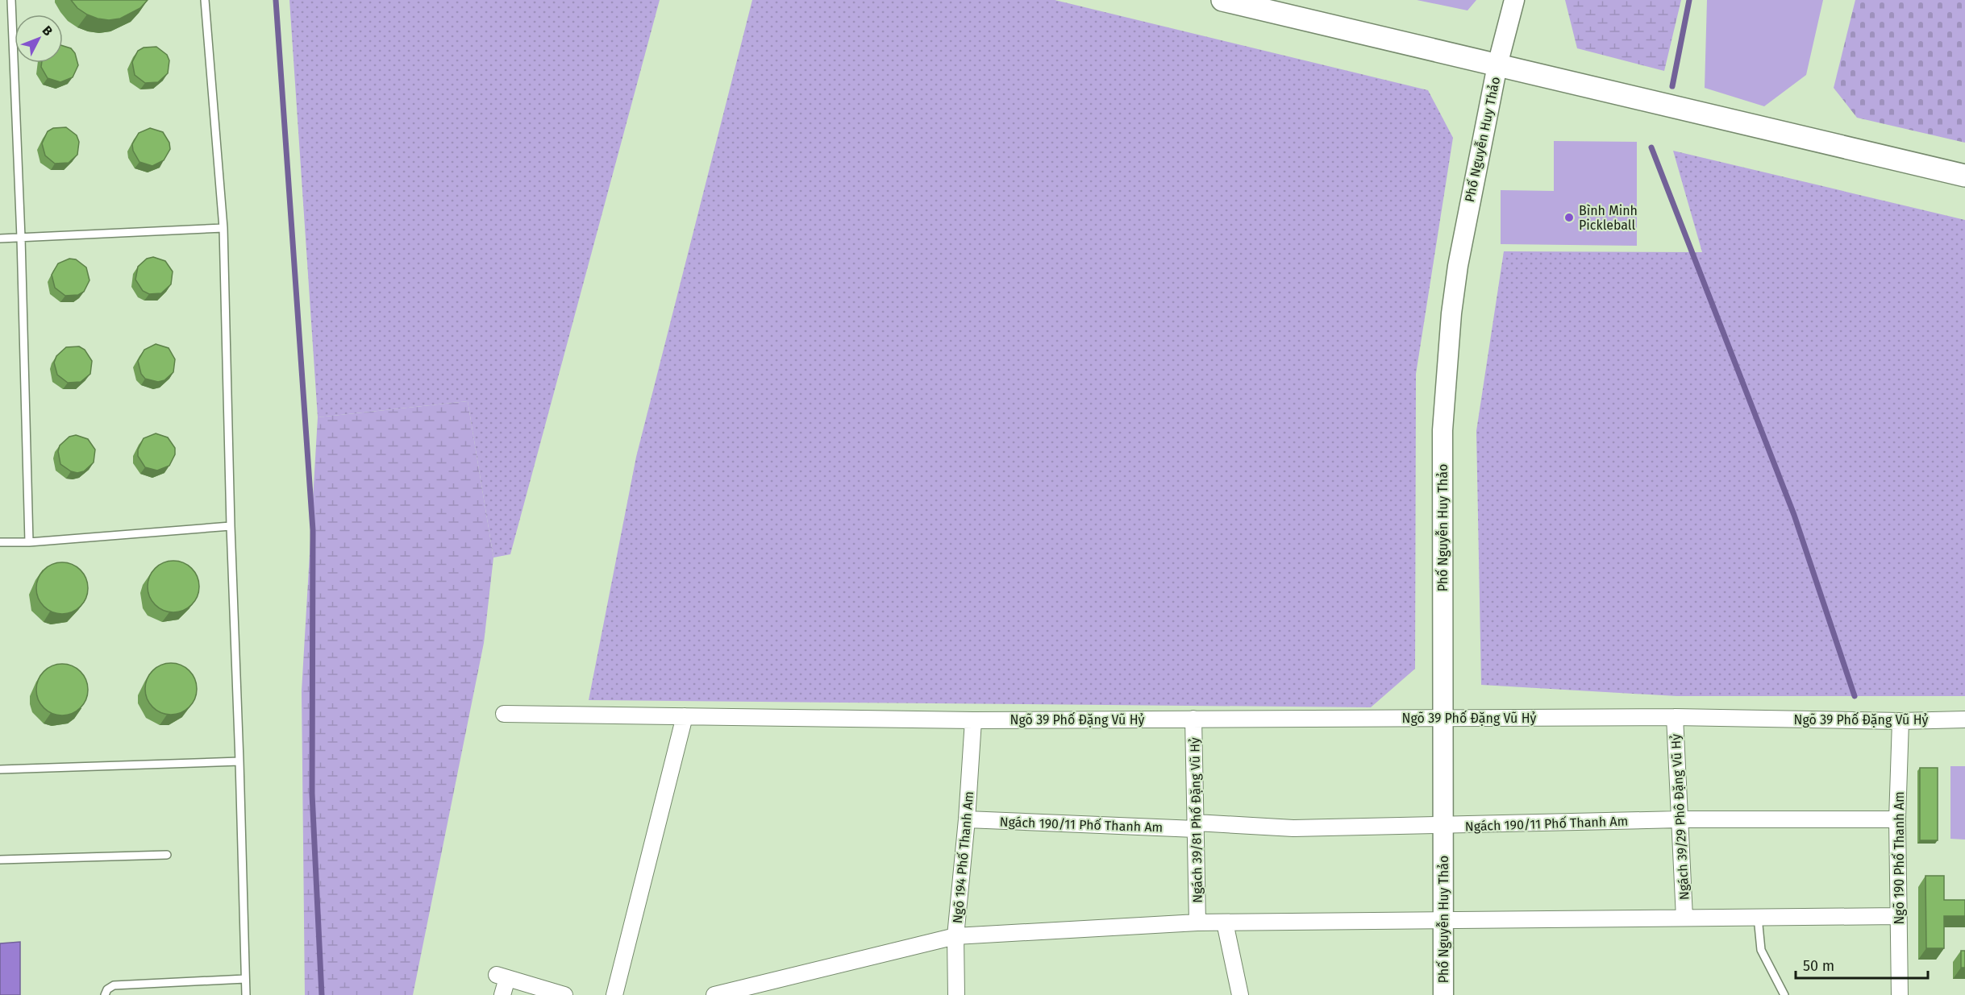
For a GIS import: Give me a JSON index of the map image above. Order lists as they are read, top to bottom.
{
  "streets": {
    "street": [
      "Phố Nguyễn Huy Thảo",
      "Ngõ 39 Phố Đặng Vũ Hỷ",
      "Ngách 39/29 Phô Đặng Vũ Hỷ",
      "Ngách 39/81 Phố Đặng Vũ Hỷ",
      "Ngách 190/11 Phố Thanh Am",
      "Ngõ 194 Phố Thanh Am",
      "Ngõ 190 Phố Thanh Am"
    ]
  },
  "crossings": [
    ["Phố Nguyễn Huy Thảo", "Ngõ 39 Phố Đặng Vũ Hỷ"],
    ["Phố Nguyễn Huy Thảo", "Ngách 190/11 Phố Thanh Am"],
    ["Ngõ 39 Phố Đặng Vũ Hỷ", "Ngách 39/29 Phô Đặng Vũ Hỷ"],
    ["Ngõ 39 Phố Đặng Vũ Hỷ", "Ngách 39/81 Phố Đặng Vũ Hỷ"],
    ["Ngõ 39 Phố Đặng Vũ Hỷ", "Ngõ 194 Phố Thanh Am"],
    ["Ngõ 39 Phố Đặng Vũ Hỷ", "Ngõ 190 Phố Thanh Am"],
    ["Ngách 39/29 Phô Đặng Vũ Hỷ", "Ngách 190/11 Phố Thanh Am"],
    ["Ngách 39/81 Phố Đặng Vũ Hỷ", "Ngách 190/11 Phố Thanh Am"],
    ["Ngách 190/11 Phố Thanh Am", "Ngõ 194 Phố Thanh Am"],
    ["Ngách 190/11 Phố Thanh Am", "Ngõ 190 Phố Thanh Am"]
  ],
  "places": ["Bình Minh Pickleball"],
  "scale_bar": "50 m",
  "north": "top right"
}
